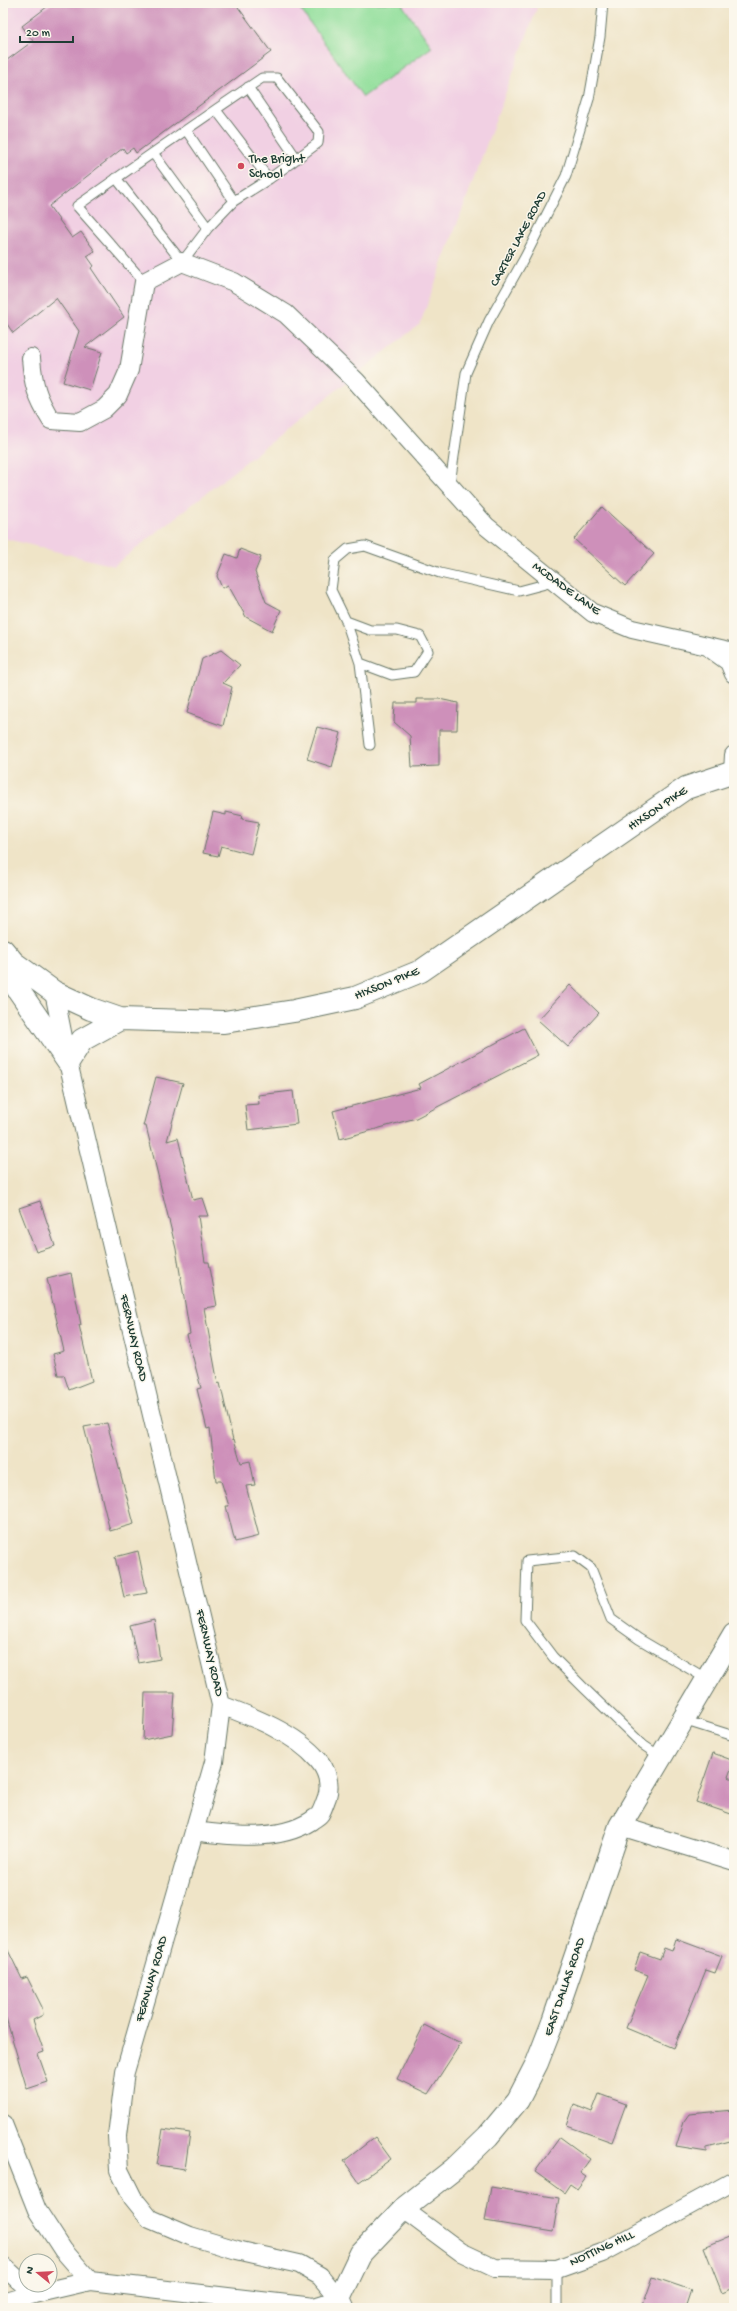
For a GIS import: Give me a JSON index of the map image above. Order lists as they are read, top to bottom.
{
  "streets": {
    "main road": ["HIXSON PIKE", "EAST DALLAS ROAD"],
    "street": ["MCDADE LANE", "FERNWAY ROAD", "NOTTING HILL"],
    "lane": ["CARTER LAKE ROAD"]
  },
  "crossings": [
    ["CARTER LAKE ROAD", "MCDADE LANE"],
    ["HIXSON PIKE", "FERNWAY ROAD"],
    ["FERNWAY ROAD", "EAST DALLAS ROAD"],
    ["EAST DALLAS ROAD", "NOTTING HILL"]
  ],
  "places": ["The Bright School"],
  "scale_bar": "20 m",
  "north": "left"
}
